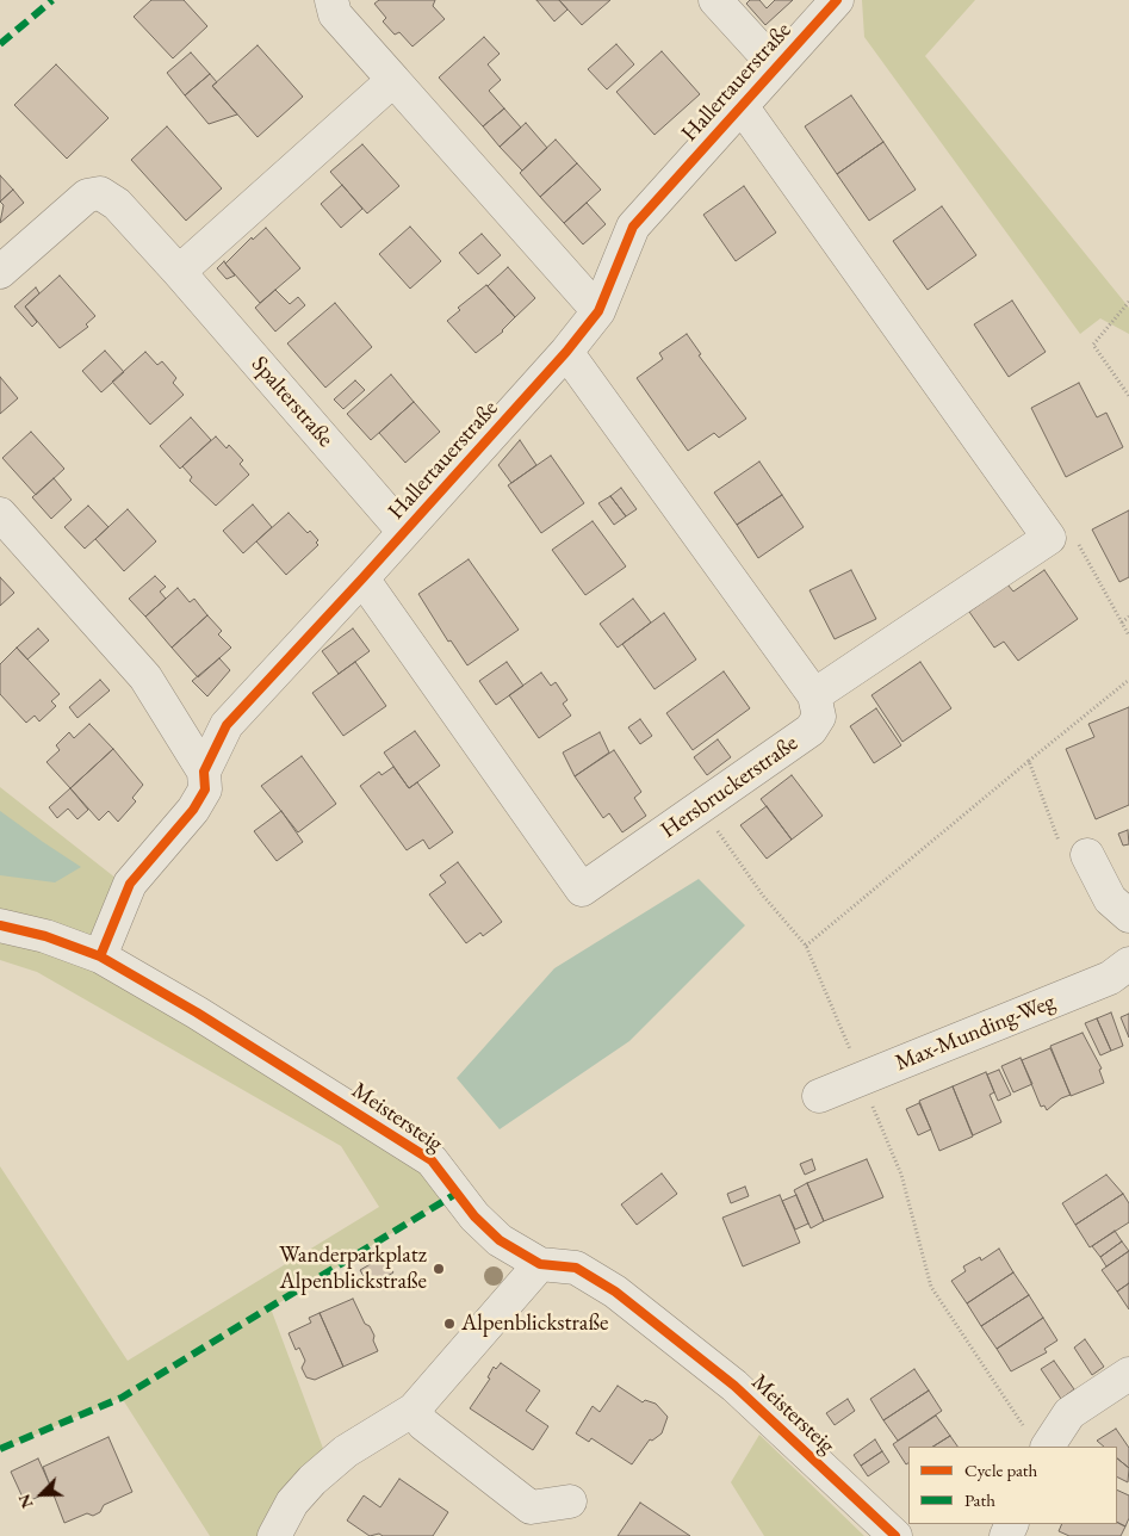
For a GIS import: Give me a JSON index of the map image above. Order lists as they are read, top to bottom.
{
  "streets": {
    "street": [
      "Hallertauerstraße",
      "Spalterstraße",
      "Hersbruckerstraße",
      "Max-Munding-Weg",
      "Meistersteig"
    ]
  },
  "crossings": [
    ["Hallertauerstraße", "Spalterstraße"],
    ["Hallertauerstraße", "Hersbruckerstraße"],
    ["Hallertauerstraße", "Meistersteig"]
  ],
  "places": ["Wanderparkplatz Alpenblickstraße", "Alpenblickstraße"],
  "legend": ["Cycle path", "Path"],
  "north": "bottom left"
}
